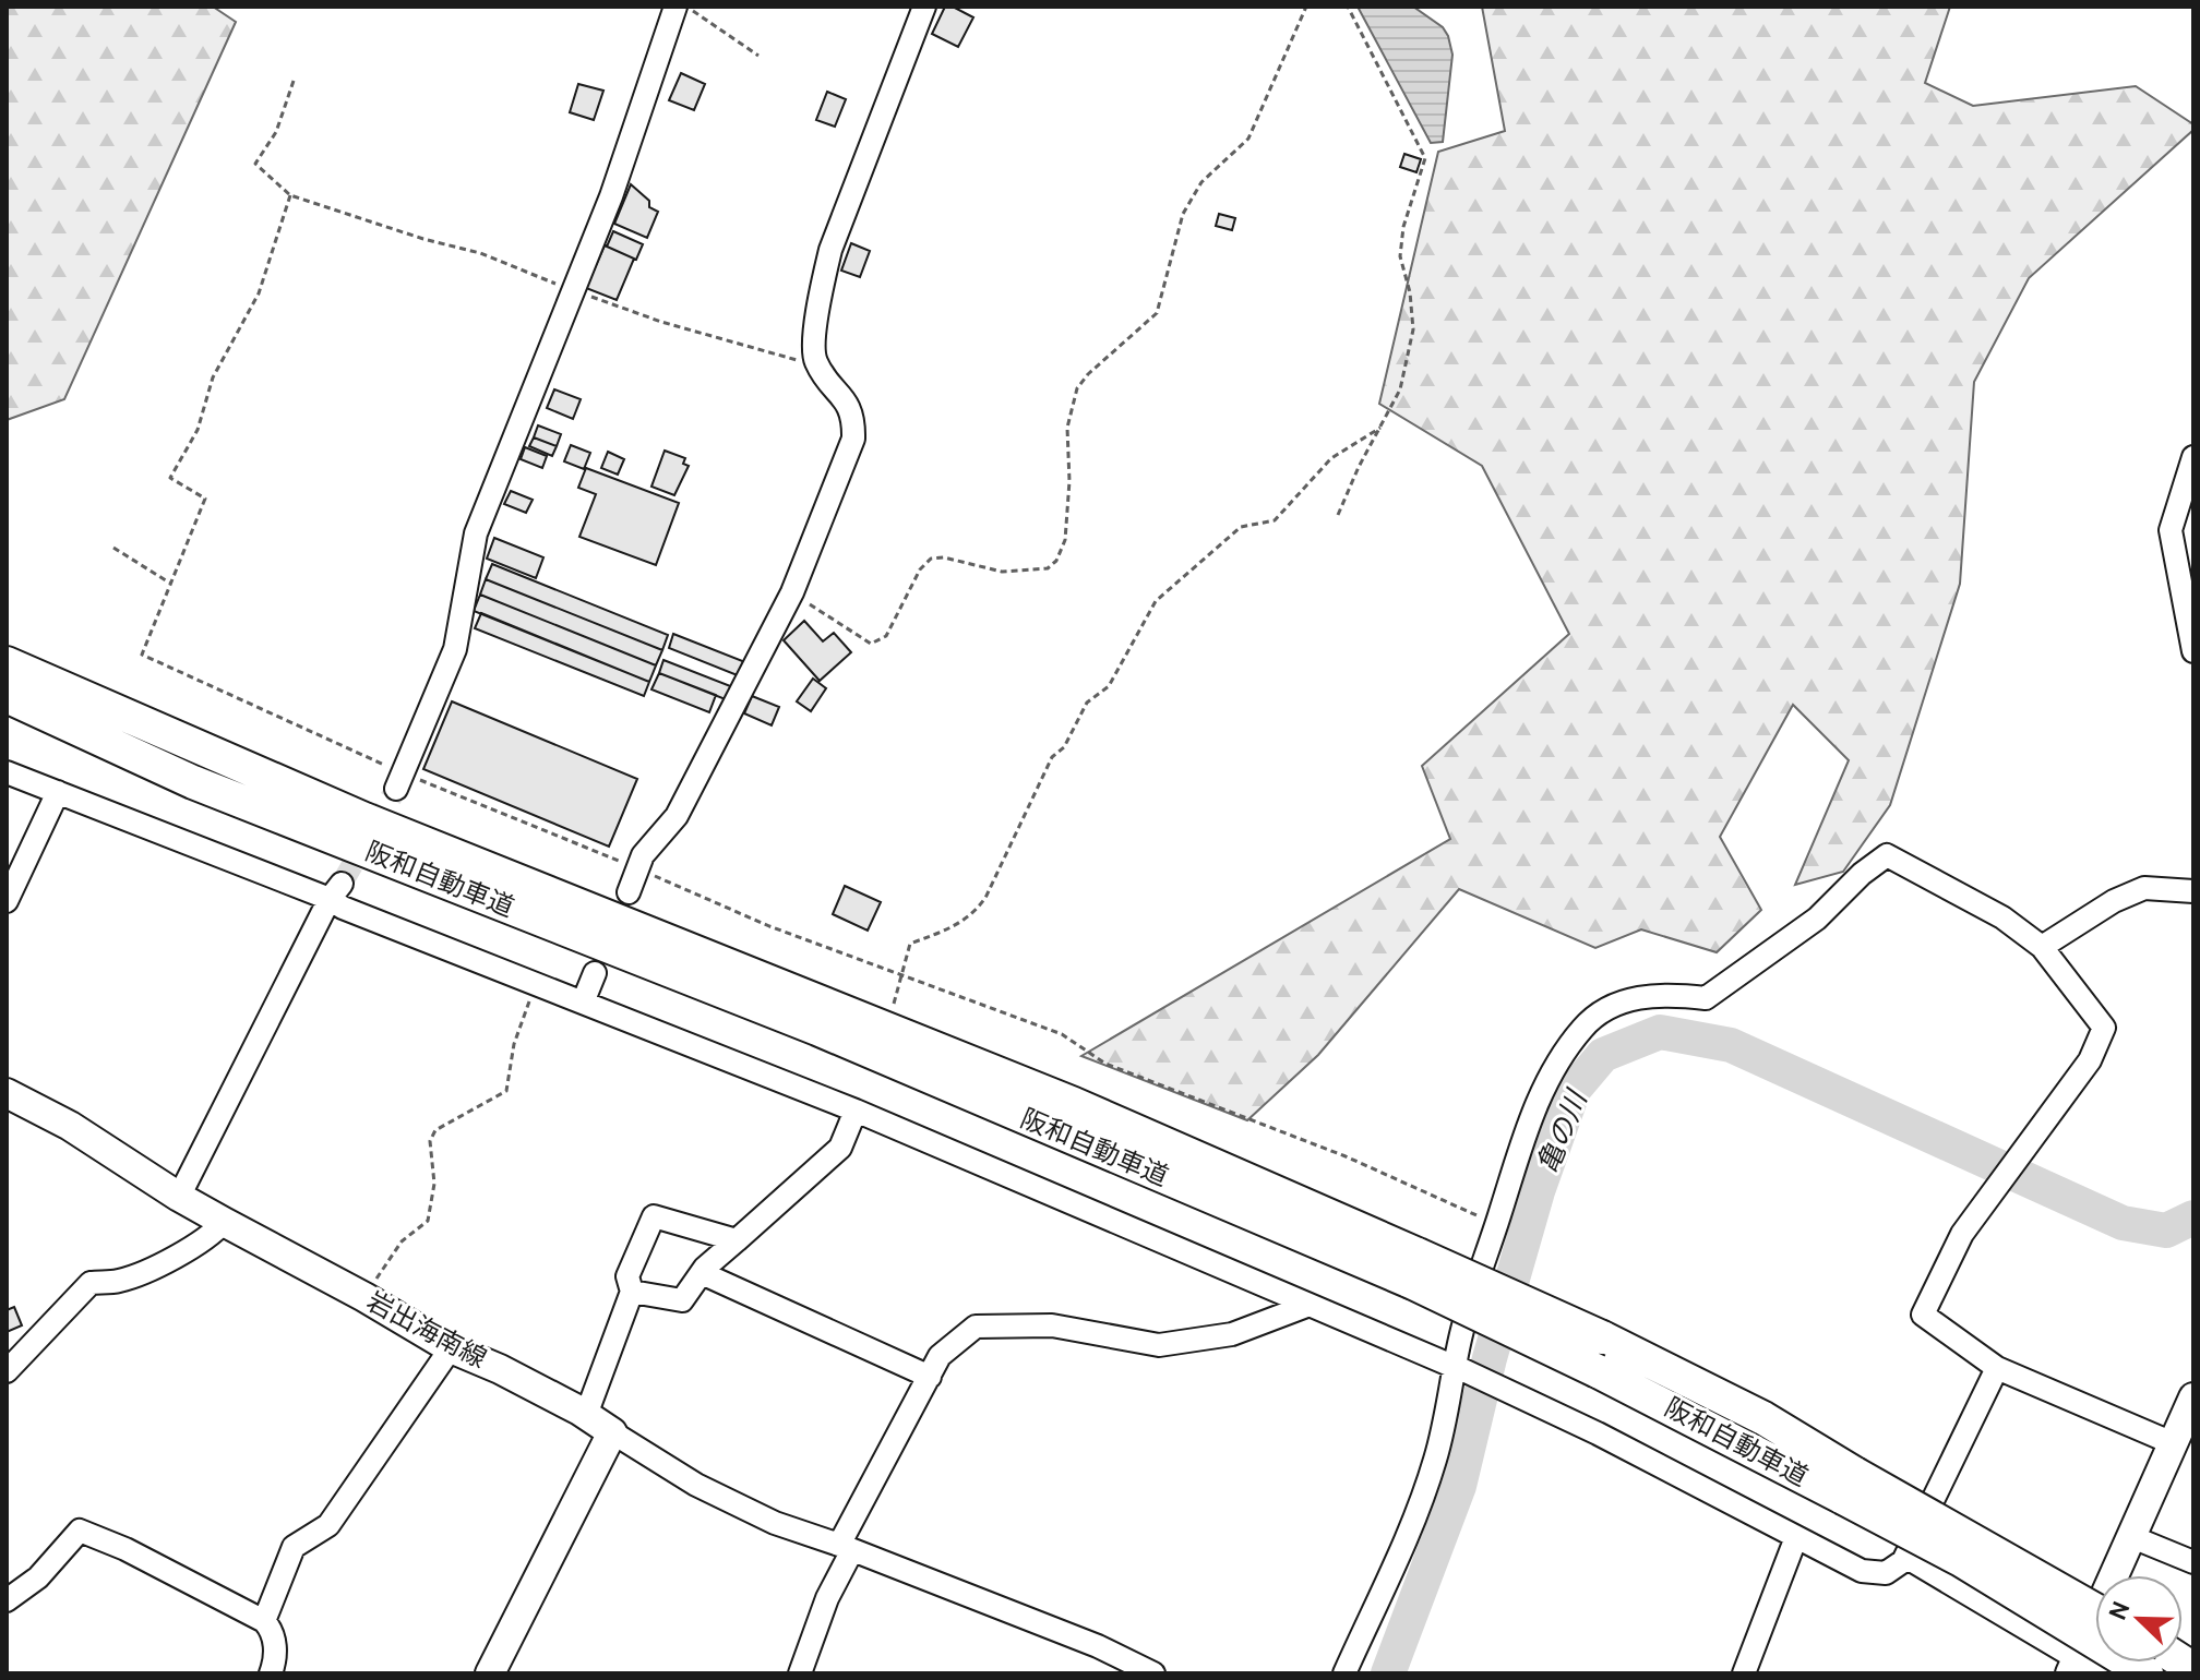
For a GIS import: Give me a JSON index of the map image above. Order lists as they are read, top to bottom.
{
  "streets": {
    "highway": ["阪和自動車道"],
    "main road": ["岩出海南線"]
  },
  "water": ["亀の川"],
  "north": "top left"
}
